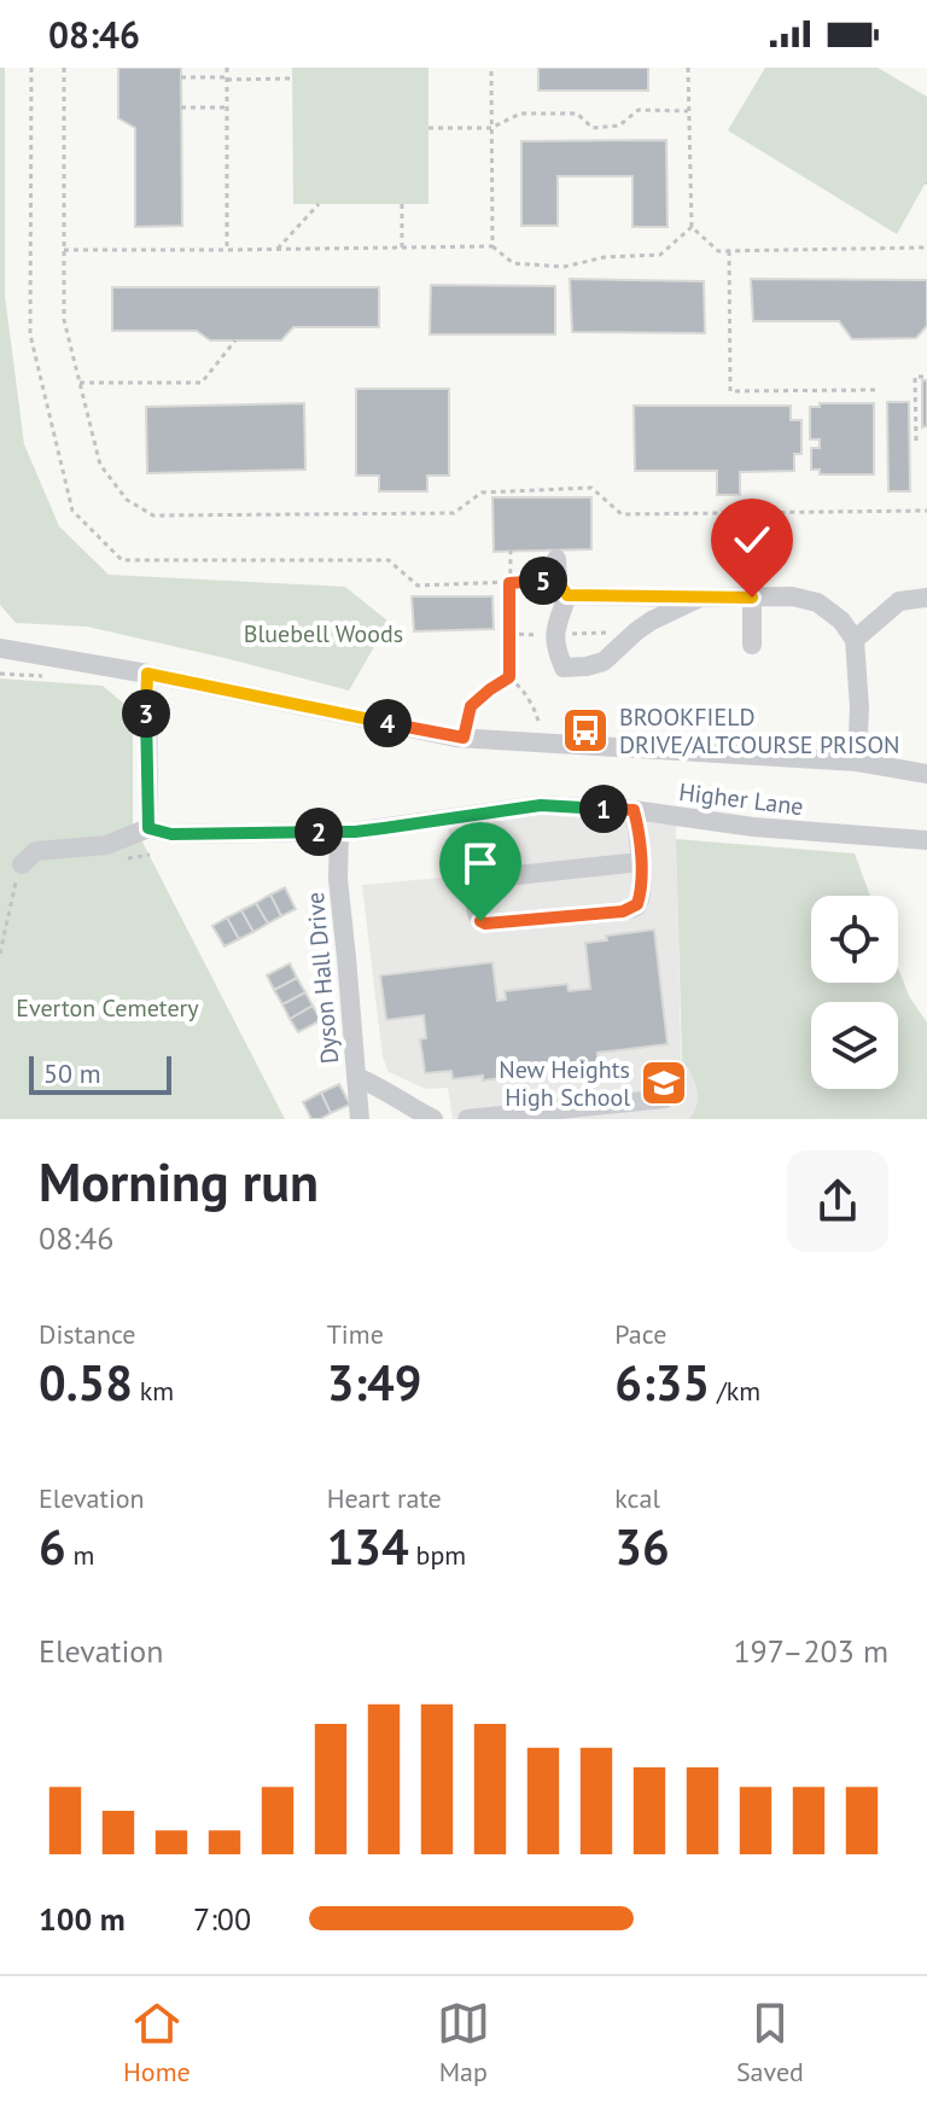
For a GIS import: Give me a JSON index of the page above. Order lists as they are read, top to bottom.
{
  "streets": {
    "street": ["Higher Lane", "Dyson Hall Drive"]
  },
  "crossings": [
    ["Higher Lane", "Dyson Hall Drive"]
  ],
  "parks": ["Bluebell Woods", "Everton Cemetery"],
  "places": {
    "bus stop": ["BROOKFIELD DRIVE/ALTCOURSE PRISON"],
    "school or university": ["New Heights High School"]
  },
  "scale_bar": "50 m",
  "page": {
    "status": "08:46",
    "pins": [
      "5",
      "3",
      "4",
      "1",
      "2"
    ],
    "scale": "50 m",
    "heading": ["Morning run", "08:46"],
    "stats": [
      ["Distance", "0.58 km"],
      ["Time", "3:49"],
      ["Pace", "6:35 /km"],
      ["Elevation", "6 m"],
      ["Heart rate", "134 bpm"],
      ["kcal", "36"]
    ],
    "chart": ["Elevation", "197–203 m"],
    "list": [
      {
        "name": "100 m",
        "note": "7:00"
      }
    ],
    "tabs": ["Home", "Map", "Saved"]
  }
}
